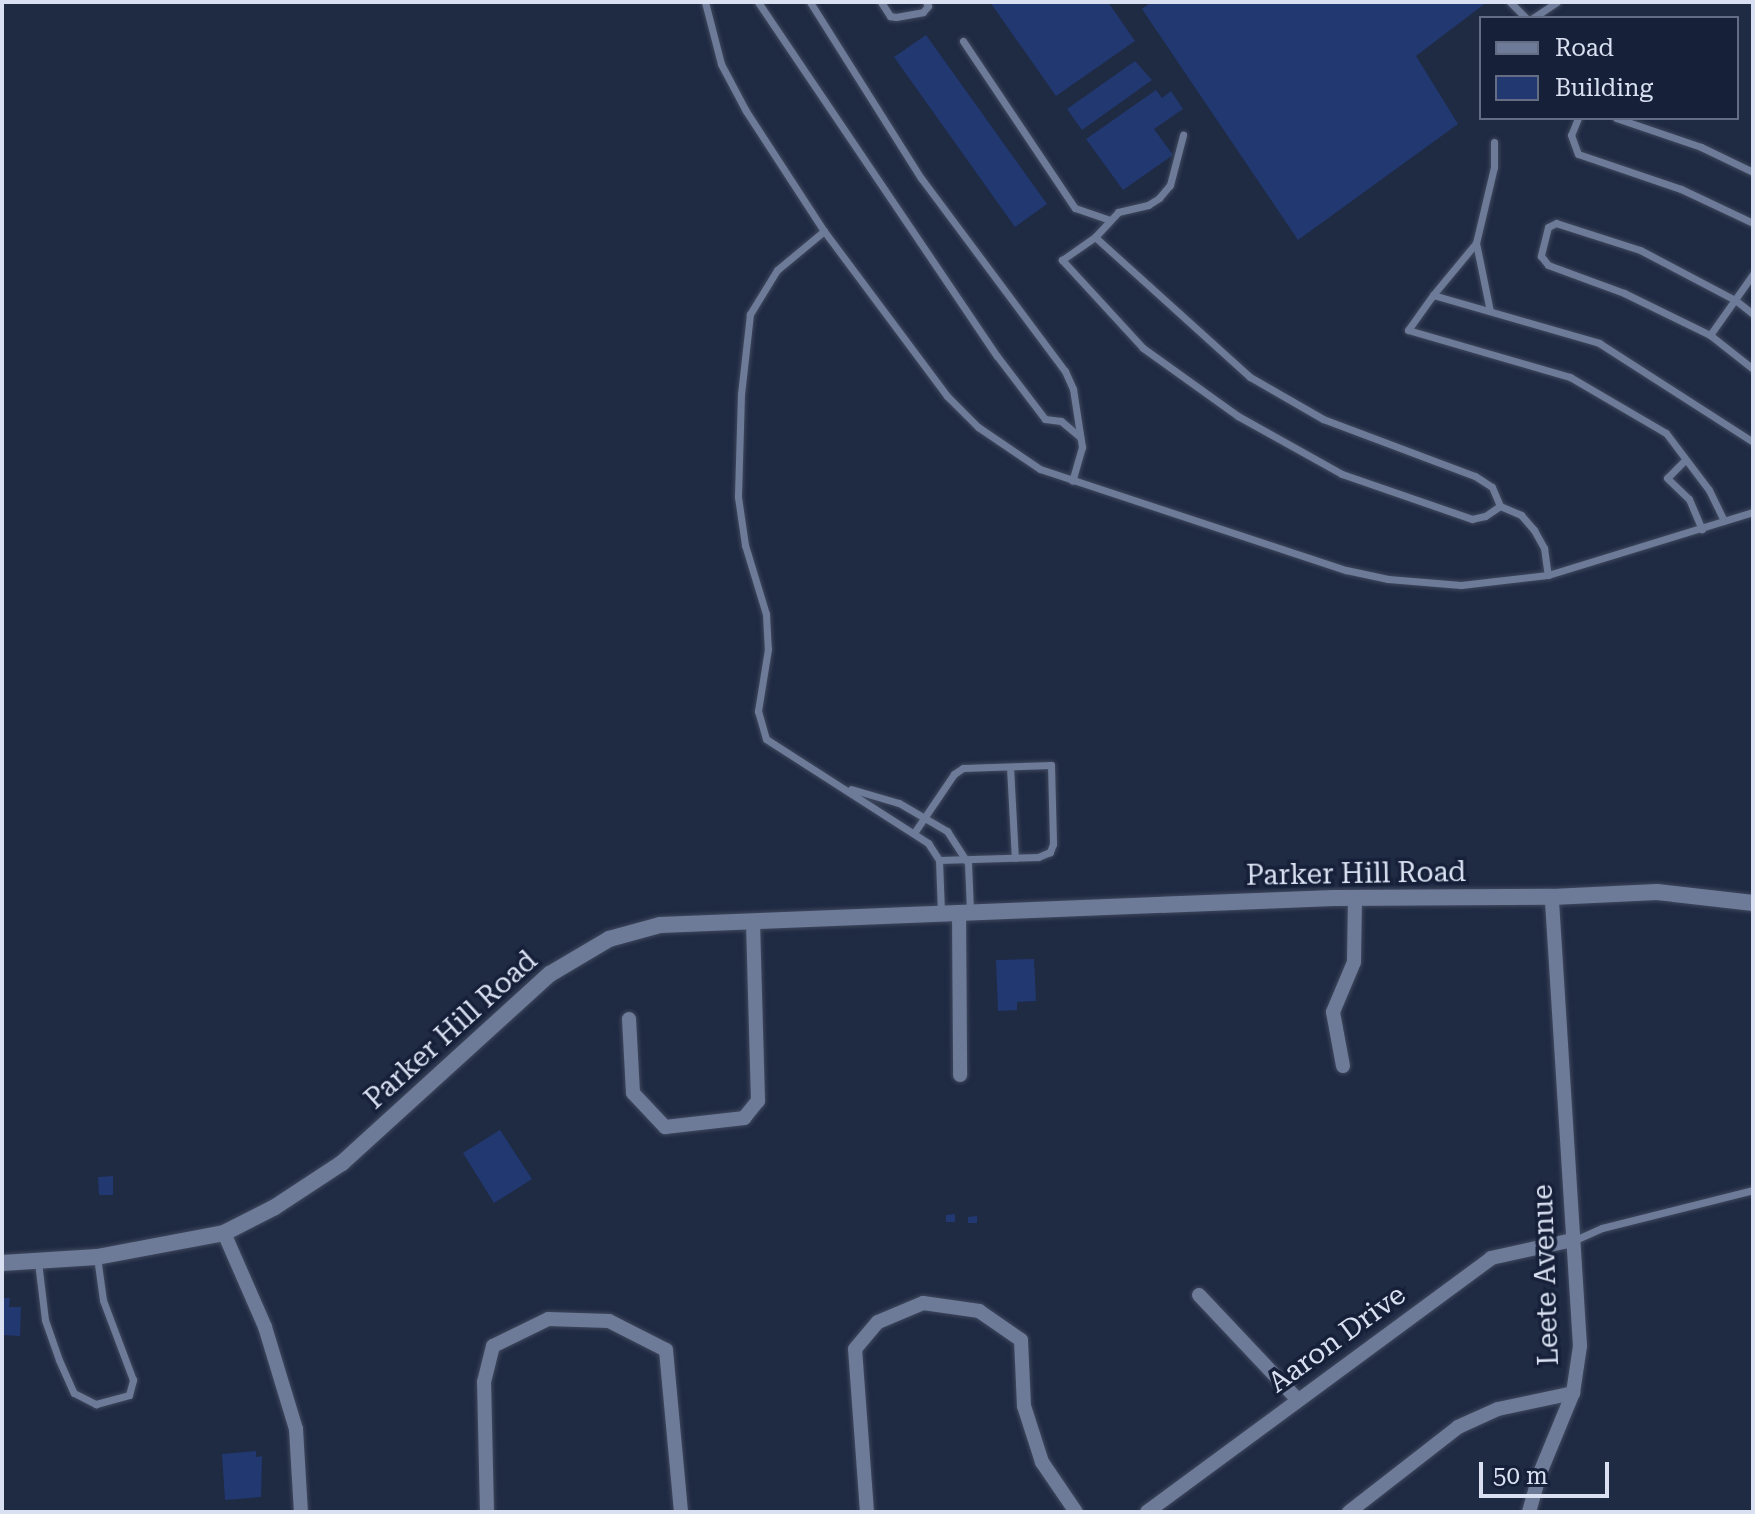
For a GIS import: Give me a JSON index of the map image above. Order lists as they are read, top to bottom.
{
  "streets": {
    "street": ["Parker Hill Road", "Leete Avenue", "Aaron Drive"]
  },
  "crossings": [
    ["Parker Hill Road", "Leete Avenue"],
    ["Leete Avenue", "Aaron Drive"]
  ],
  "legend": ["Road", "Building"],
  "scale_bar": "50 m"
}
